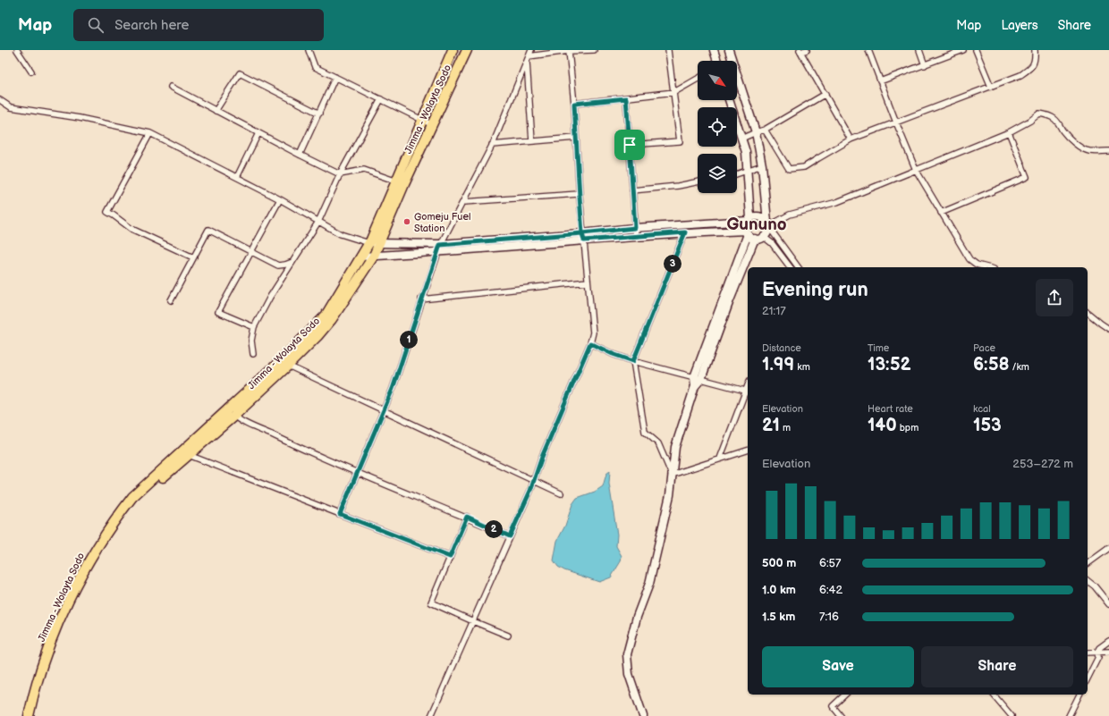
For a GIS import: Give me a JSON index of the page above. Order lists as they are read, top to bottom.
{
  "streets": {
    "highway": ["Jimma - Wolayta Sodo"]
  },
  "districts": ["Gununo"],
  "places": ["Gomeju Fuel Station"],
  "north": "bottom right",
  "page": {
    "header": "Map",
    "search": "Search here",
    "nav": ["Map", "Layers", "Share"],
    "pins": ["3", "1", "2"],
    "heading": ["Evening run", "21:17"],
    "stats": [
      ["Distance", "1.99 km"],
      ["Time", "13:52"],
      ["Pace", "6:58 /km"],
      ["Elevation", "21 m"],
      ["Heart rate", "140 bpm"],
      ["kcal", "153"]
    ],
    "chart": ["Elevation", "253–272 m"],
    "list": [
      {
        "name": "500 m",
        "note": "6:57"
      },
      {
        "name": "1.0 km",
        "note": "6:42"
      },
      {
        "name": "1.5 km",
        "note": "7:16"
      }
    ],
    "buttons": ["Save", "Share"]
  }
}
